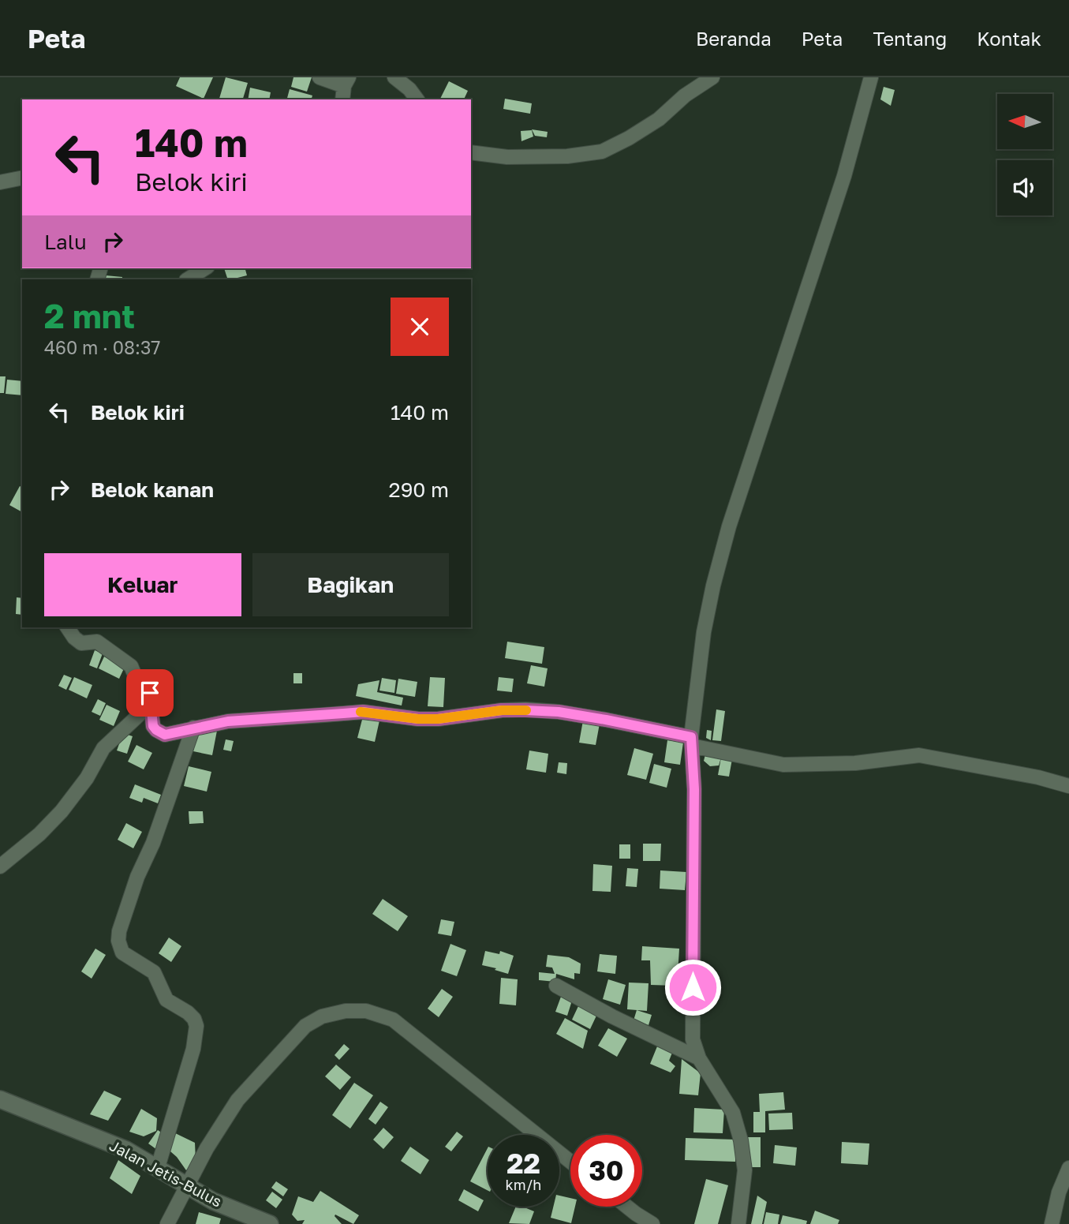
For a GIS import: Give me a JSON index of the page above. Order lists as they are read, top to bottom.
{
  "streets": {
    "street": ["Jalan Jetis-Bulus"]
  },
  "north": "left",
  "page": {
    "header": "Peta",
    "nav": [
      "Beranda",
      "Peta",
      "Tentang",
      "Kontak"
    ],
    "turn": ["140 m", "Belok kiri"],
    "then": "Lalu",
    "heading": ["2 mnt", "460 m · 08:37"],
    "list": [
      {
        "name": "Belok kiri",
        "value": "140 m"
      },
      {
        "name": "Belok kanan",
        "value": "290 m"
      }
    ],
    "buttons": ["Keluar", "Bagikan"],
    "speed": "22 km/h",
    "limit": "30"
  }
}
